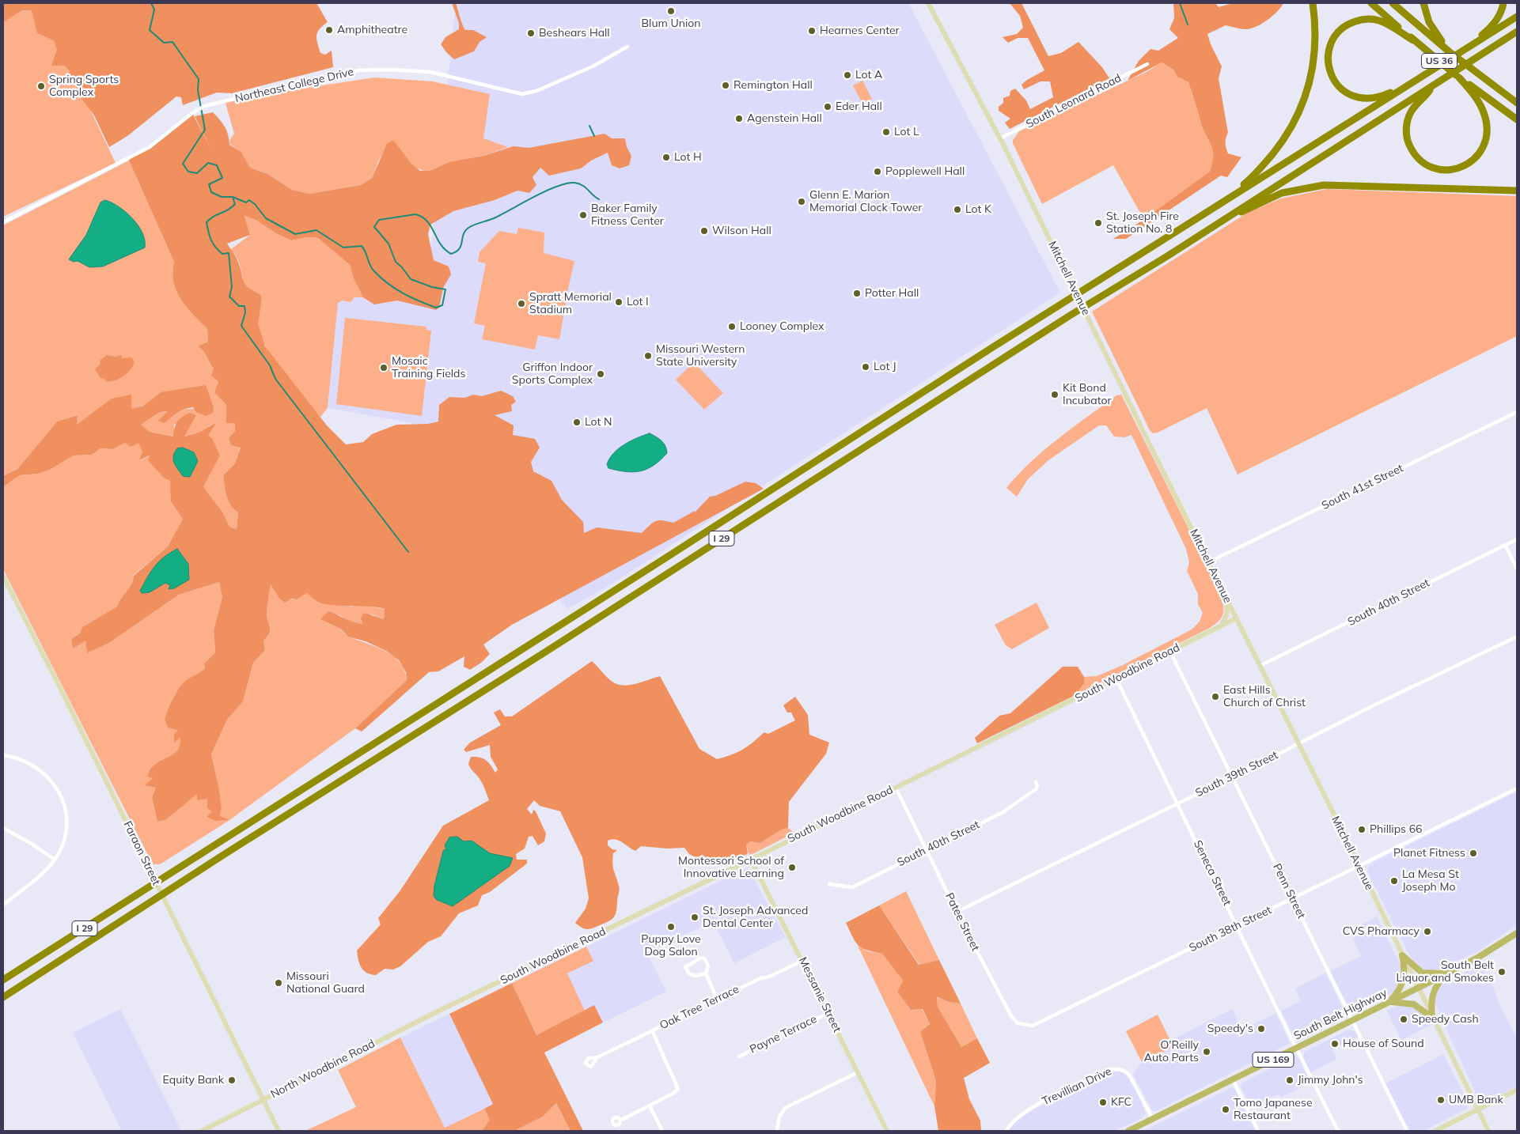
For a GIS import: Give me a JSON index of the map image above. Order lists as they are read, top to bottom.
{
  "streets": {
    "highway": ["US 36", "I 29"],
    "main road": ["South Belt Highway", "US 169"],
    "street": [
      "Northeast College Drive",
      "South Leonard Road",
      "Mitchell Avenue",
      "South 41st Street",
      "South 40th Street",
      "South Woodbine Road",
      "South 39th Street",
      "Faraon Street",
      "Seneca Street",
      "Penn Street",
      "Patee Street",
      "South 38th Street",
      "Messanie Street",
      "Oak Tree Terrace",
      "Payne Terrace",
      "North Woodbine Road",
      "Trevillian Drive"
    ]
  },
  "crossings": [
    ["South Leonard Road", "Mitchell Avenue"],
    ["Mitchell Avenue", "South 41st Street"],
    ["Mitchell Avenue", "South 40th Street"],
    ["Mitchell Avenue", "South Woodbine Road"],
    ["Mitchell Avenue", "South 39th Street"],
    ["Mitchell Avenue", "South 38th Street"],
    ["Mitchell Avenue", "South Belt Highway"],
    ["South 40th Street", "Patee Street"],
    ["South Woodbine Road", "Seneca Street"],
    ["South Woodbine Road", "Penn Street"],
    ["South Woodbine Road", "Patee Street"],
    ["South Woodbine Road", "Messanie Street"],
    ["South Woodbine Road", "North Woodbine Road"],
    ["South 39th Street", "Seneca Street"],
    ["South 39th Street", "Penn Street"],
    ["South 39th Street", "Patee Street"],
    ["Faraon Street", "North Woodbine Road"],
    ["Seneca Street", "South 38th Street"],
    ["Seneca Street", "South Belt Highway"],
    ["Penn Street", "South 38th Street"],
    ["Penn Street", "South Belt Highway"],
    ["Patee Street", "South 38th Street"],
    ["Messanie Street", "Oak Tree Terrace"],
    ["Messanie Street", "Payne Terrace"],
    ["South Belt Highway", "Trevillian Drive"]
  ],
  "places": [
    "Blum Union",
    "Amphitheatre",
    "Hearnes Center",
    "Beshears Hall",
    "Lot A",
    "Remington Hall",
    "Spring Sports Complex",
    "Eder Hall",
    "Agenstein Hall",
    "Lot L",
    "Lot H",
    "Popplewell Hall",
    "Glenn E. Marion Memorial Clock Tower",
    "Lot K",
    "Baker Family Fitness Center",
    "St. Joseph Fire Station No. 8",
    "Wilson Hall",
    "Potter Hall",
    "Lot I",
    "Spratt Memorial Stadium",
    "Looney Complex",
    "Missouri Western State University",
    "Lot J",
    "Mosaic Training Fields",
    "Griffon Indoor Sports Complex",
    "Kit Bond Incubator",
    "Lot N",
    "East Hills Church of Christ",
    "Phillips 66",
    "Planet Fitness",
    "Montessori School of Innovative Learning",
    "La Mesa St Joseph Mo",
    "St. Joseph Advanced Dental Center",
    "Puppy Love Dog Salon",
    "CVS Pharmacy",
    "South Belt Liquor and Smokes",
    "Missouri National Guard",
    "Speedy Cash",
    "Speedy's",
    "House of Sound",
    "O'Reilly Auto Parts",
    "Equity Bank",
    "Jimmy John's",
    "UMB Bank",
    "KFC",
    "Tomo Japanese Restaurant"
  ]
}
